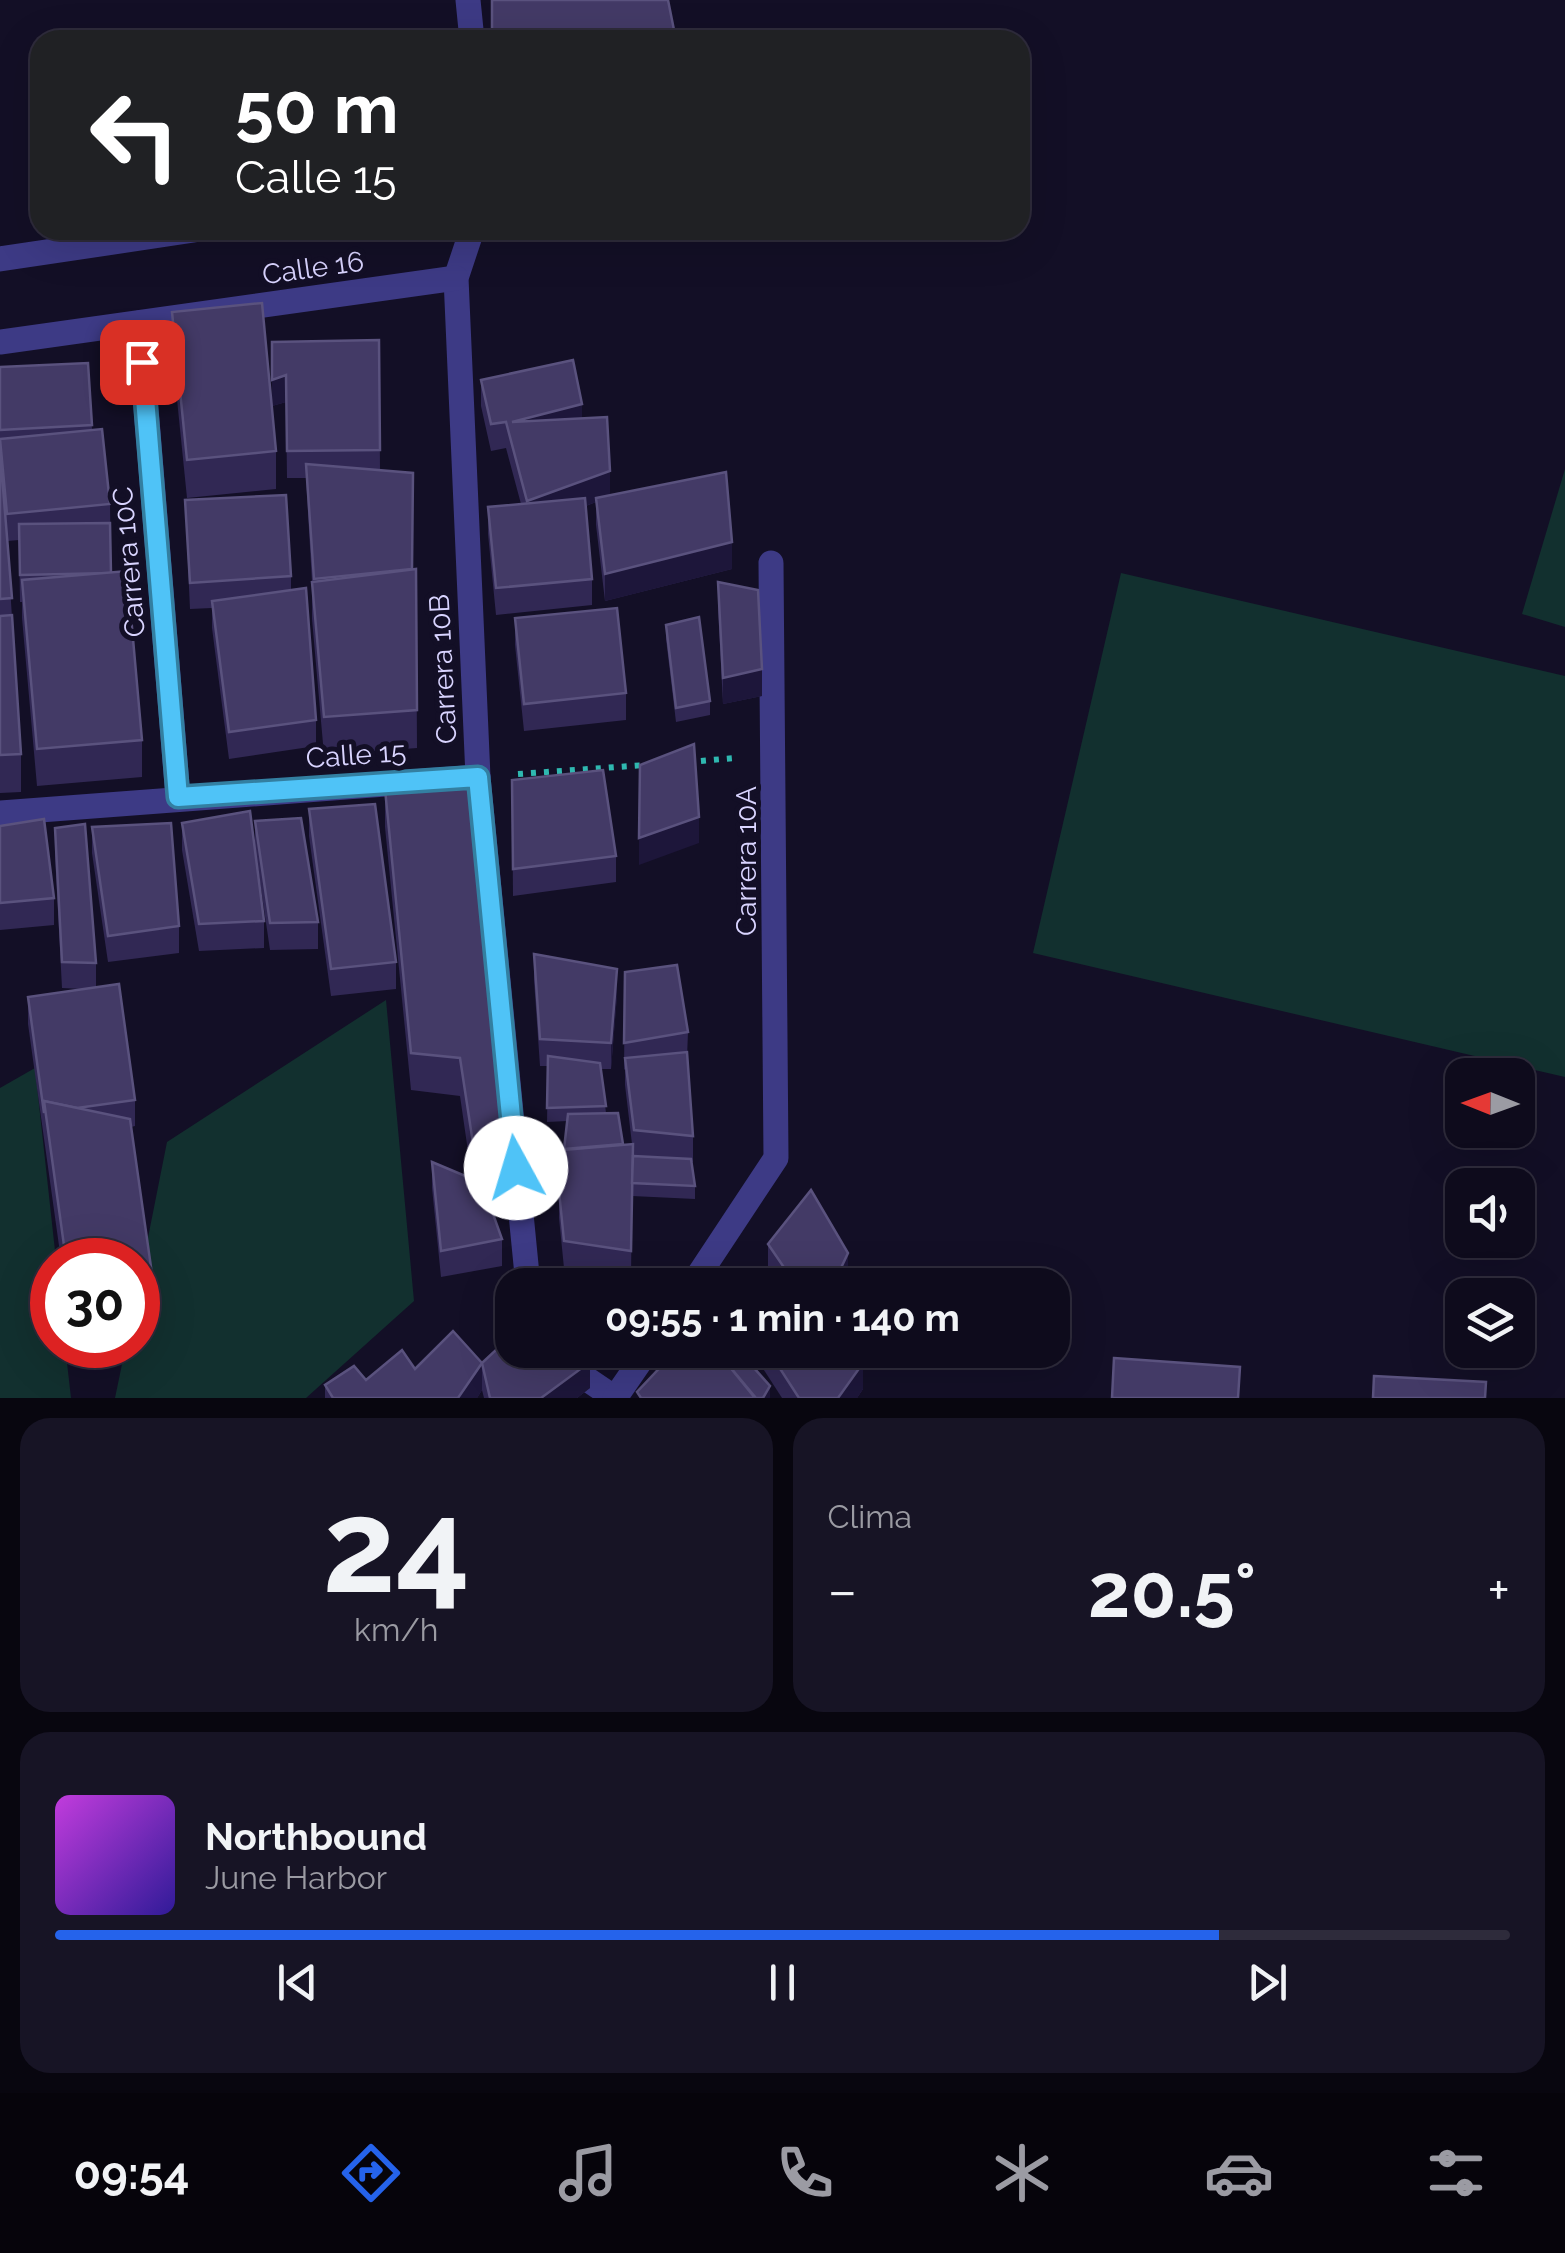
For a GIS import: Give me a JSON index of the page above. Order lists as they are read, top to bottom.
{
  "streets": {
    "street": [
      "Calle 16",
      "Carrera 10C",
      "Carrera 10B",
      "Calle 15",
      "Carrera 10A"
    ]
  },
  "crossings": [
    ["Calle 16", "Carrera 10C"],
    ["Calle 16", "Carrera 10B"],
    ["Carrera 10C", "Calle 15"],
    ["Carrera 10B", "Calle 15"]
  ],
  "north": "left",
  "page": {
    "turn": ["50 m", "Calle 15"],
    "limit": "30",
    "trip": "09:55 · 1 min · 140 m",
    "tile": [
      ["24", "km/h"],
      "Clima"
    ],
    "heat": ["−", "20.5°", "+"],
    "song": ["Northbound", "June Harbor"],
    "tabs": "09:54"
  }
}
